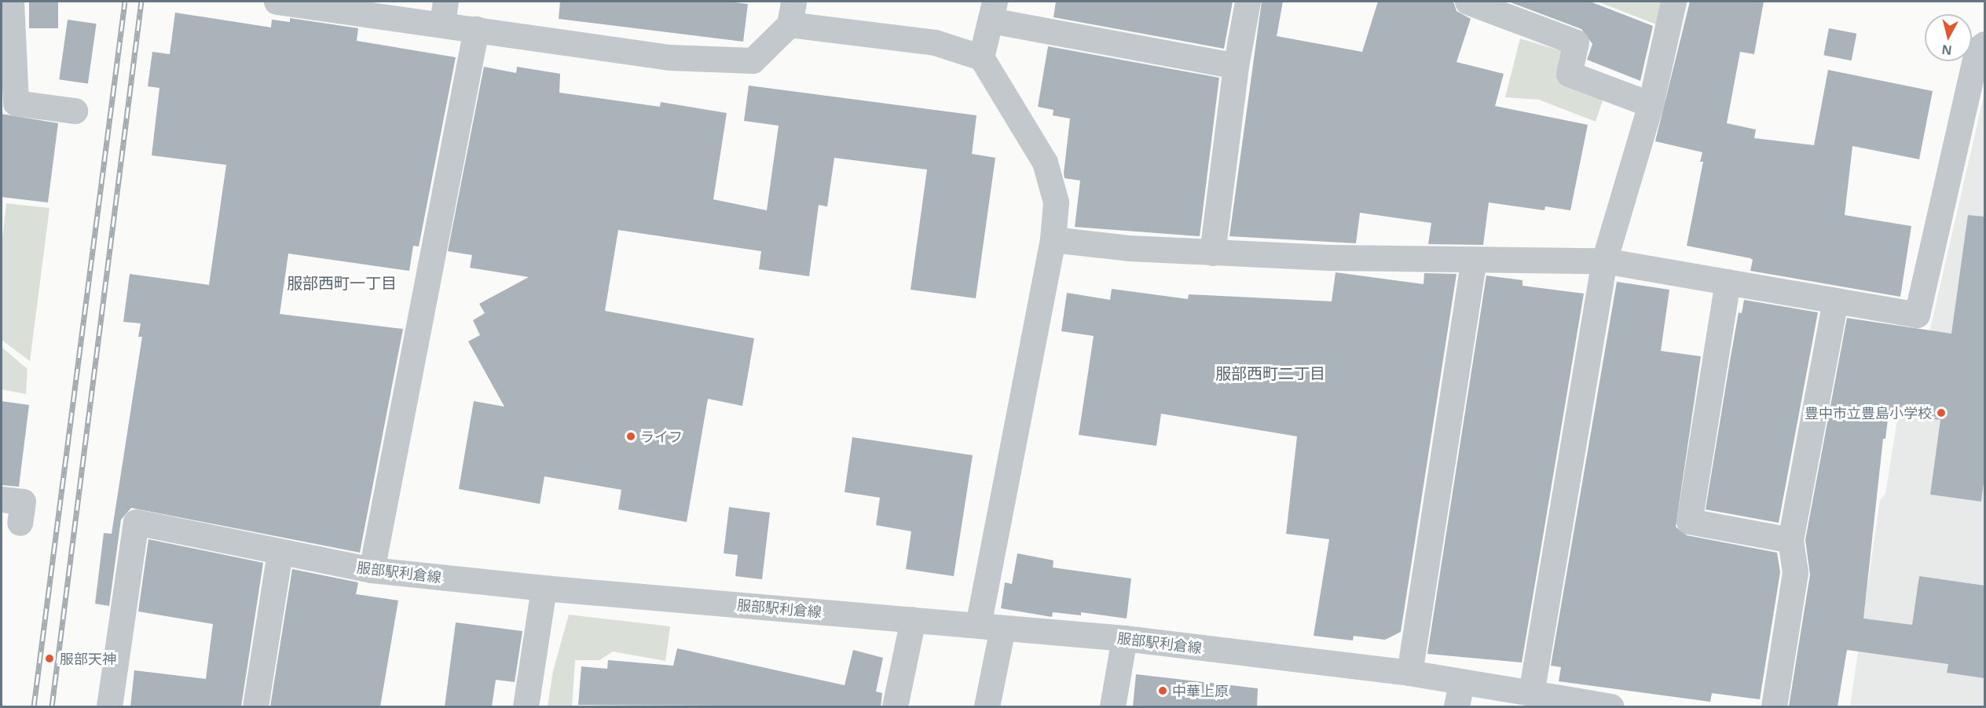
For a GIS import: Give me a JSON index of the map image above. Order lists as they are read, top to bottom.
{
  "streets": {
    "street": ["服部駅利倉線"]
  },
  "districts": ["服部西町一丁目", "服部西町二丁目"],
  "places": [
    "豊中市立豊島小学校",
    "ライフ",
    "服部天神",
    "中華上原"
  ],
  "north": "bottom"
}
